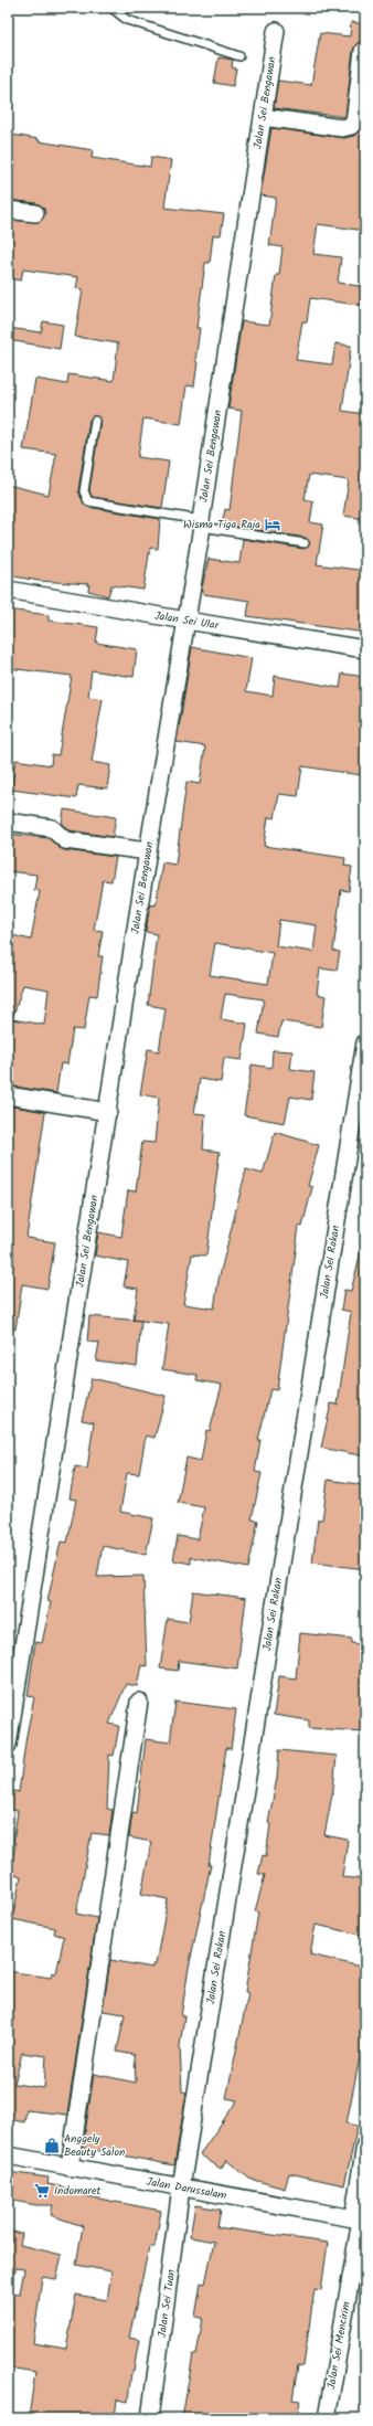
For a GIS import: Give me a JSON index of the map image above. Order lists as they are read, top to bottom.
{
  "streets": {
    "street": [
      "Jalan Sei Bengawan",
      "Jalan Sei Ular",
      "Jalan Sei Rokan",
      "Jalan Darussalam",
      "Jalan Sei Tuan",
      "Jalan Sei Mencirim"
    ]
  },
  "crossings": [
    ["Jalan Sei Bengawan", "Jalan Sei Ular"],
    ["Jalan Sei Rokan", "Jalan Darussalam"],
    ["Jalan Sei Rokan", "Jalan Sei Tuan"],
    ["Jalan Darussalam", "Jalan Sei Tuan"],
    ["Jalan Darussalam", "Jalan Sei Mencirim"]
  ],
  "places": {
    "hotel": ["Wisma Tiga Raja"],
    "shop": ["Anggely Beauty Salon"],
    "supermarket": ["Indomaret"]
  }
}
